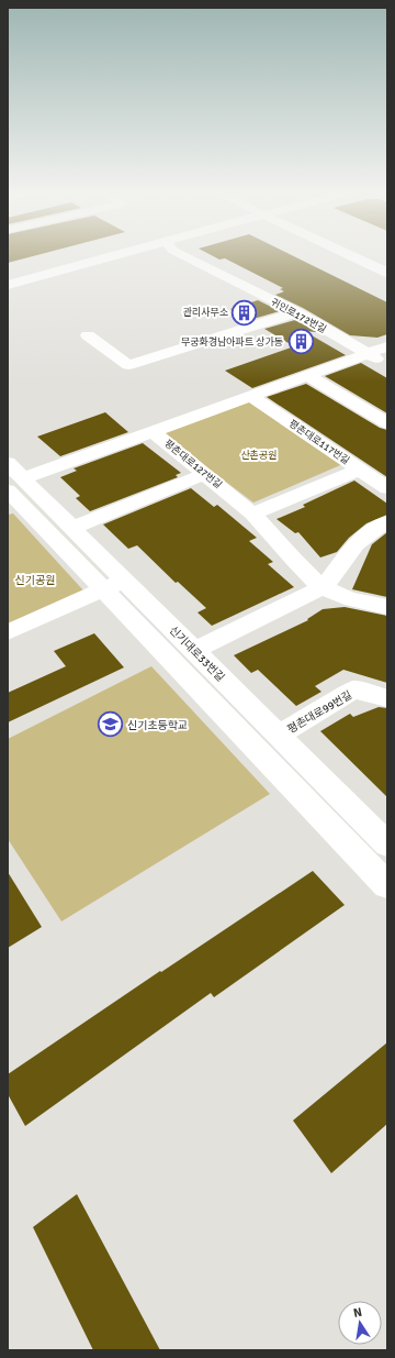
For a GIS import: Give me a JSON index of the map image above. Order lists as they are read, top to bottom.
{
  "streets": {
    "street": [
      "귀인로172번길",
      "평촌대로117번길",
      "평촌대로127번길",
      "신기대로33번길",
      "평촌대로99번길"
    ]
  },
  "crossings": [
    ["귀인로172번길", "평촌대로127번길"],
    ["평촌대로117번길", "평촌대로127번길"],
    ["신기대로33번길", "평촌대로99번길"]
  ],
  "parks": ["산촌공원", "신기공원"],
  "places": {
    "building": ["관리사무소", "무궁화경남아파트 상가동"],
    "school or university": ["신기초등학교"]
  },
  "north": "top"
}
